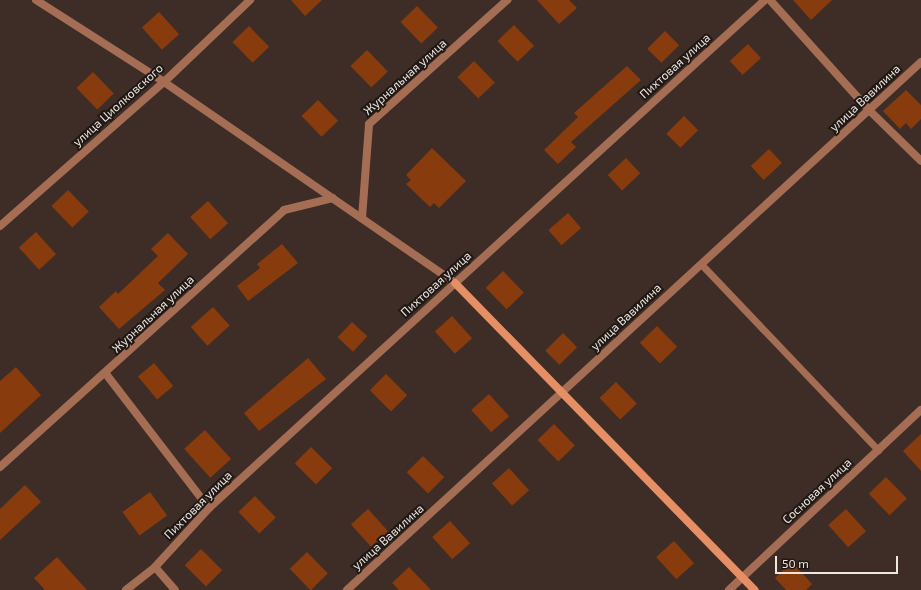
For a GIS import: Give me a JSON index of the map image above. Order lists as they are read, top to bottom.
{
  "streets": {
    "street": [
      "Пихтовая улица",
      "Журнальная улица",
      "улица Вавилина",
      "улица Циолковского",
      "Сосновая улица"
    ]
  },
  "scale_bar": "50 m"
}
